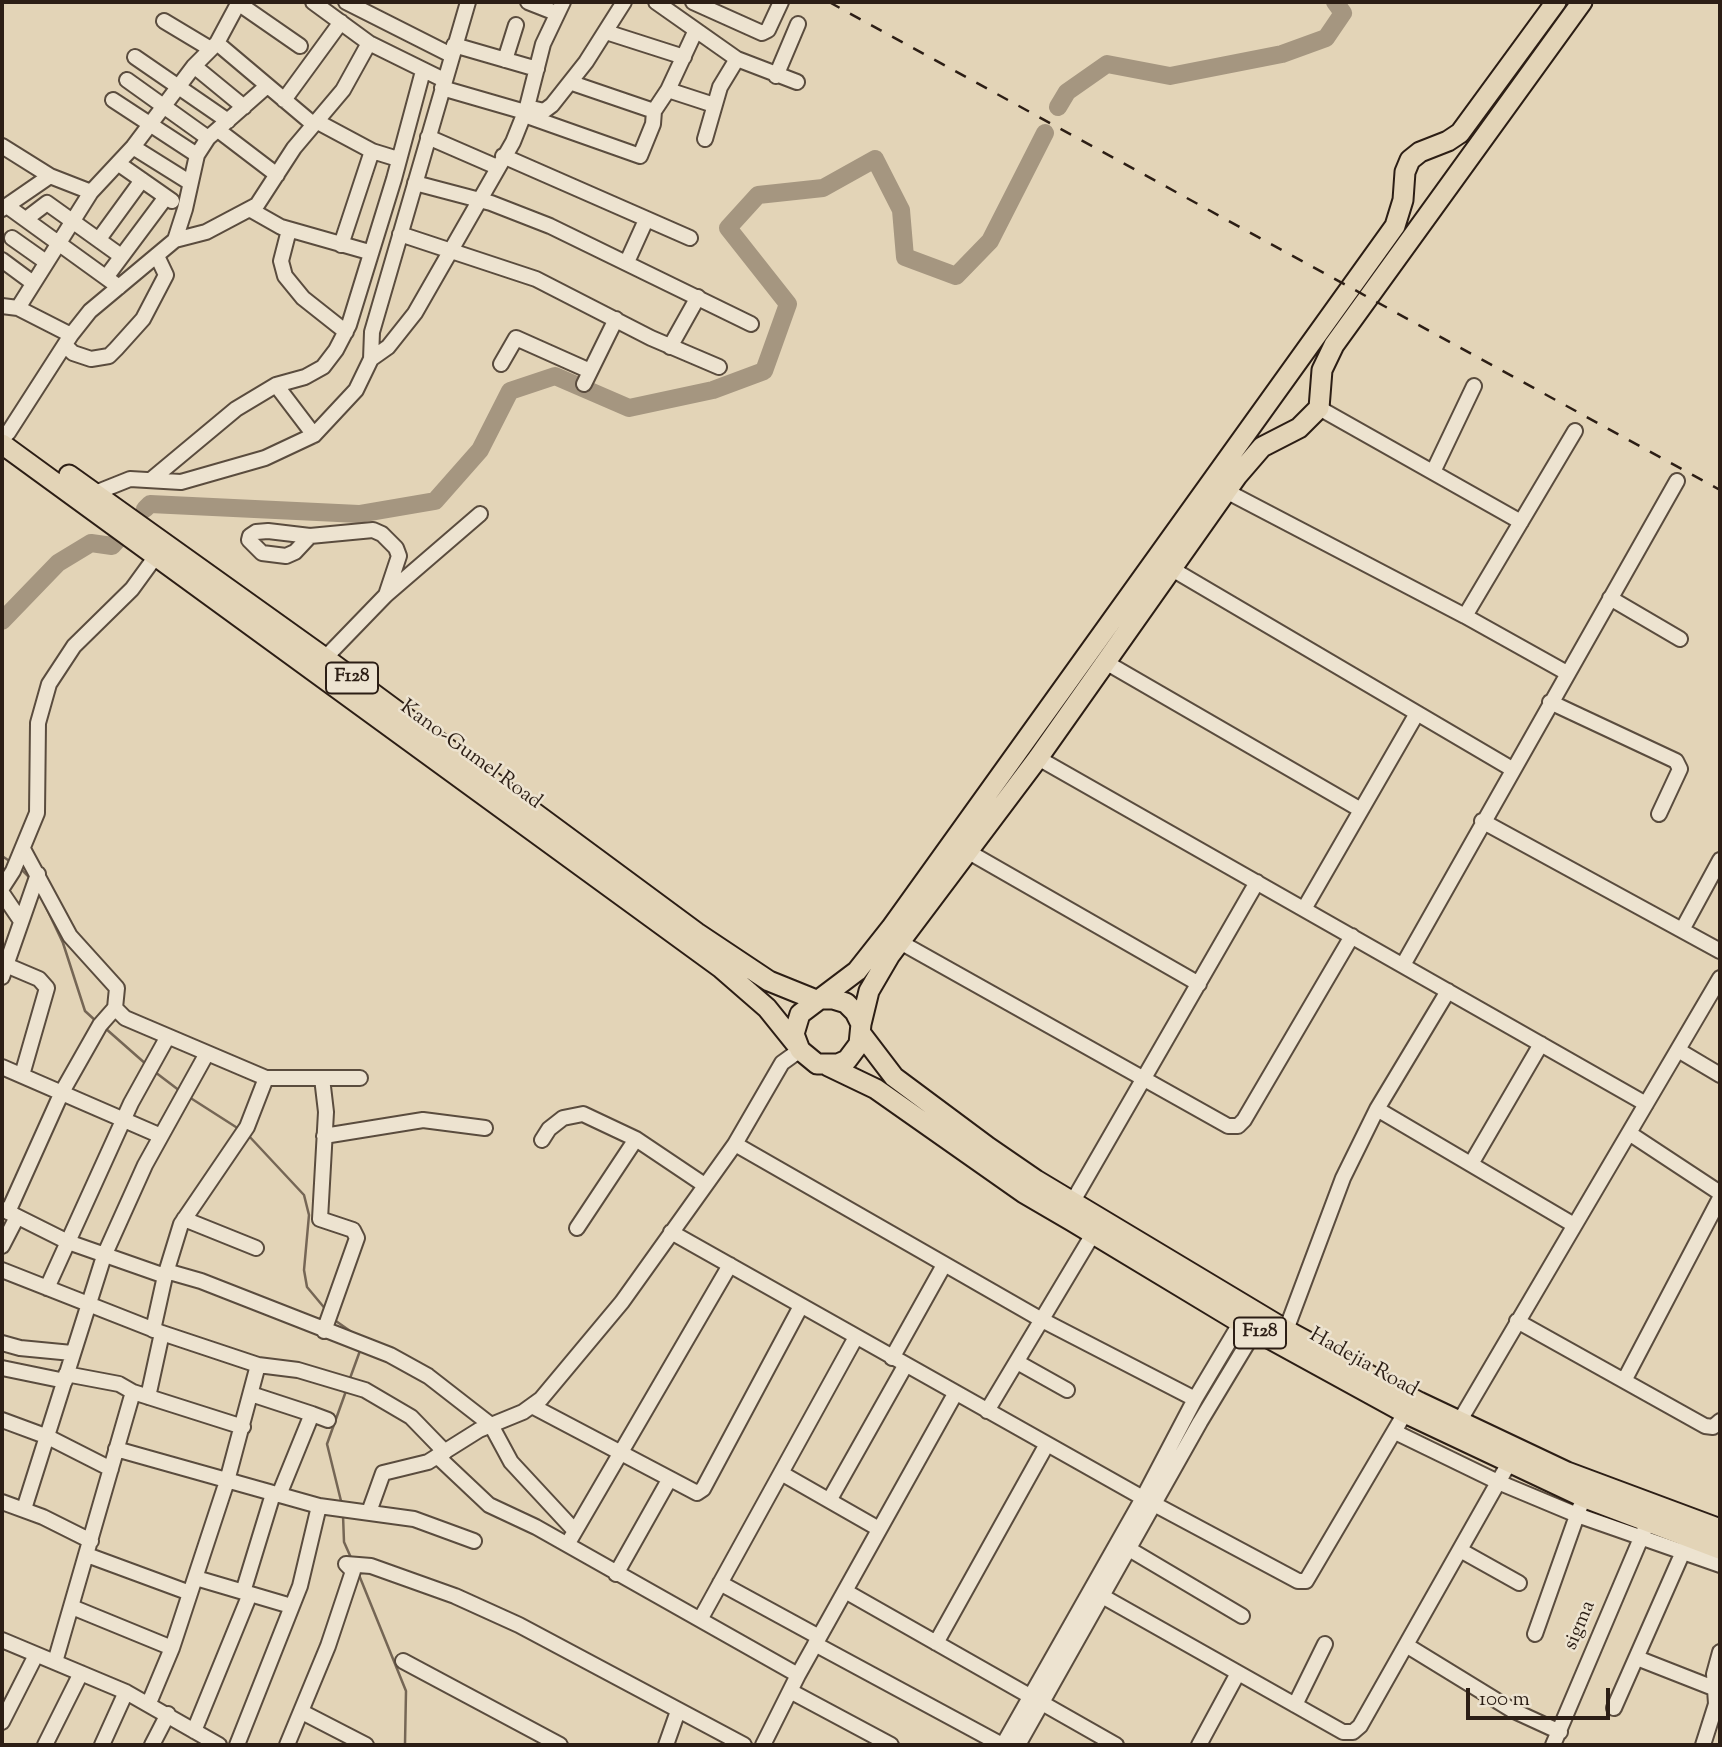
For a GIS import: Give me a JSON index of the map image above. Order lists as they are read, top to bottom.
{
  "streets": {
    "main road": ["F128", "Kano-Gumel Road", "Hadejia Road"],
    "street": ["sigma"]
  },
  "crossings": [
    ["F128", "Kano-Gumel Road"],
    ["F128", "Hadejia Road"],
    ["Kano-Gumel Road", "Hadejia Road"],
    ["Hadejia Road", "sigma"]
  ],
  "scale_bar": "100 m"
}
